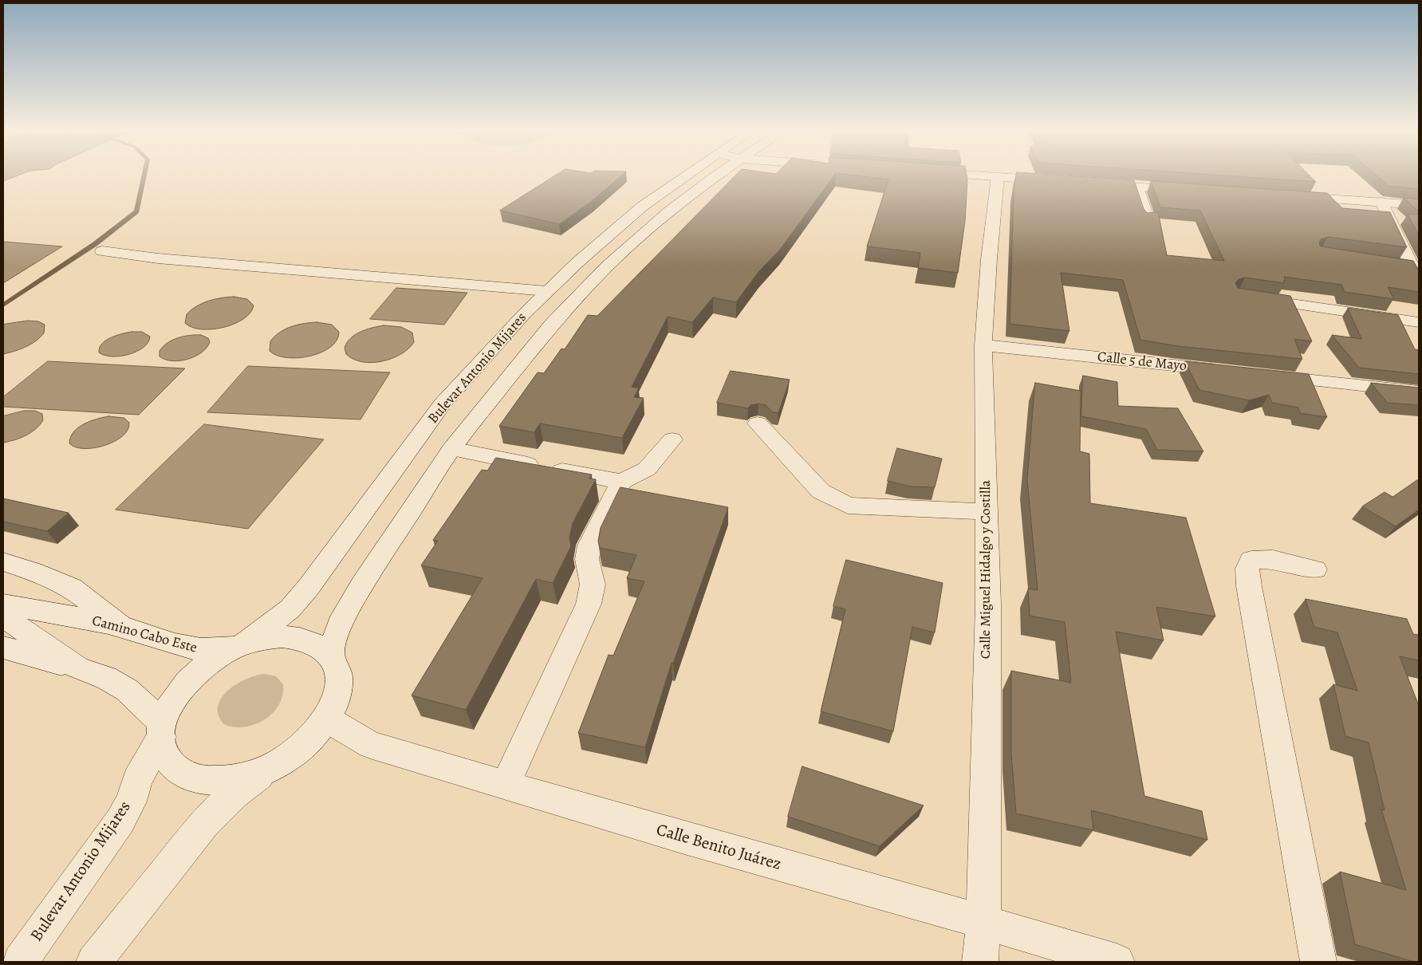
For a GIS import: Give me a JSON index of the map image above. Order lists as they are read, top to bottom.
{
  "streets": {
    "street": [
      "Calle 5 de Mayo",
      "Bulevar Antonio Mijares",
      "Calle Miguel Hidalgo y Costilla",
      "Camino Cabo Este",
      "Calle Benito Juárez"
    ]
  },
  "crossings": [
    ["Calle 5 de Mayo", "Calle Miguel Hidalgo y Costilla"],
    ["Bulevar Antonio Mijares", "Camino Cabo Este"],
    ["Calle Miguel Hidalgo y Costilla", "Calle Benito Juárez"]
  ]
}
